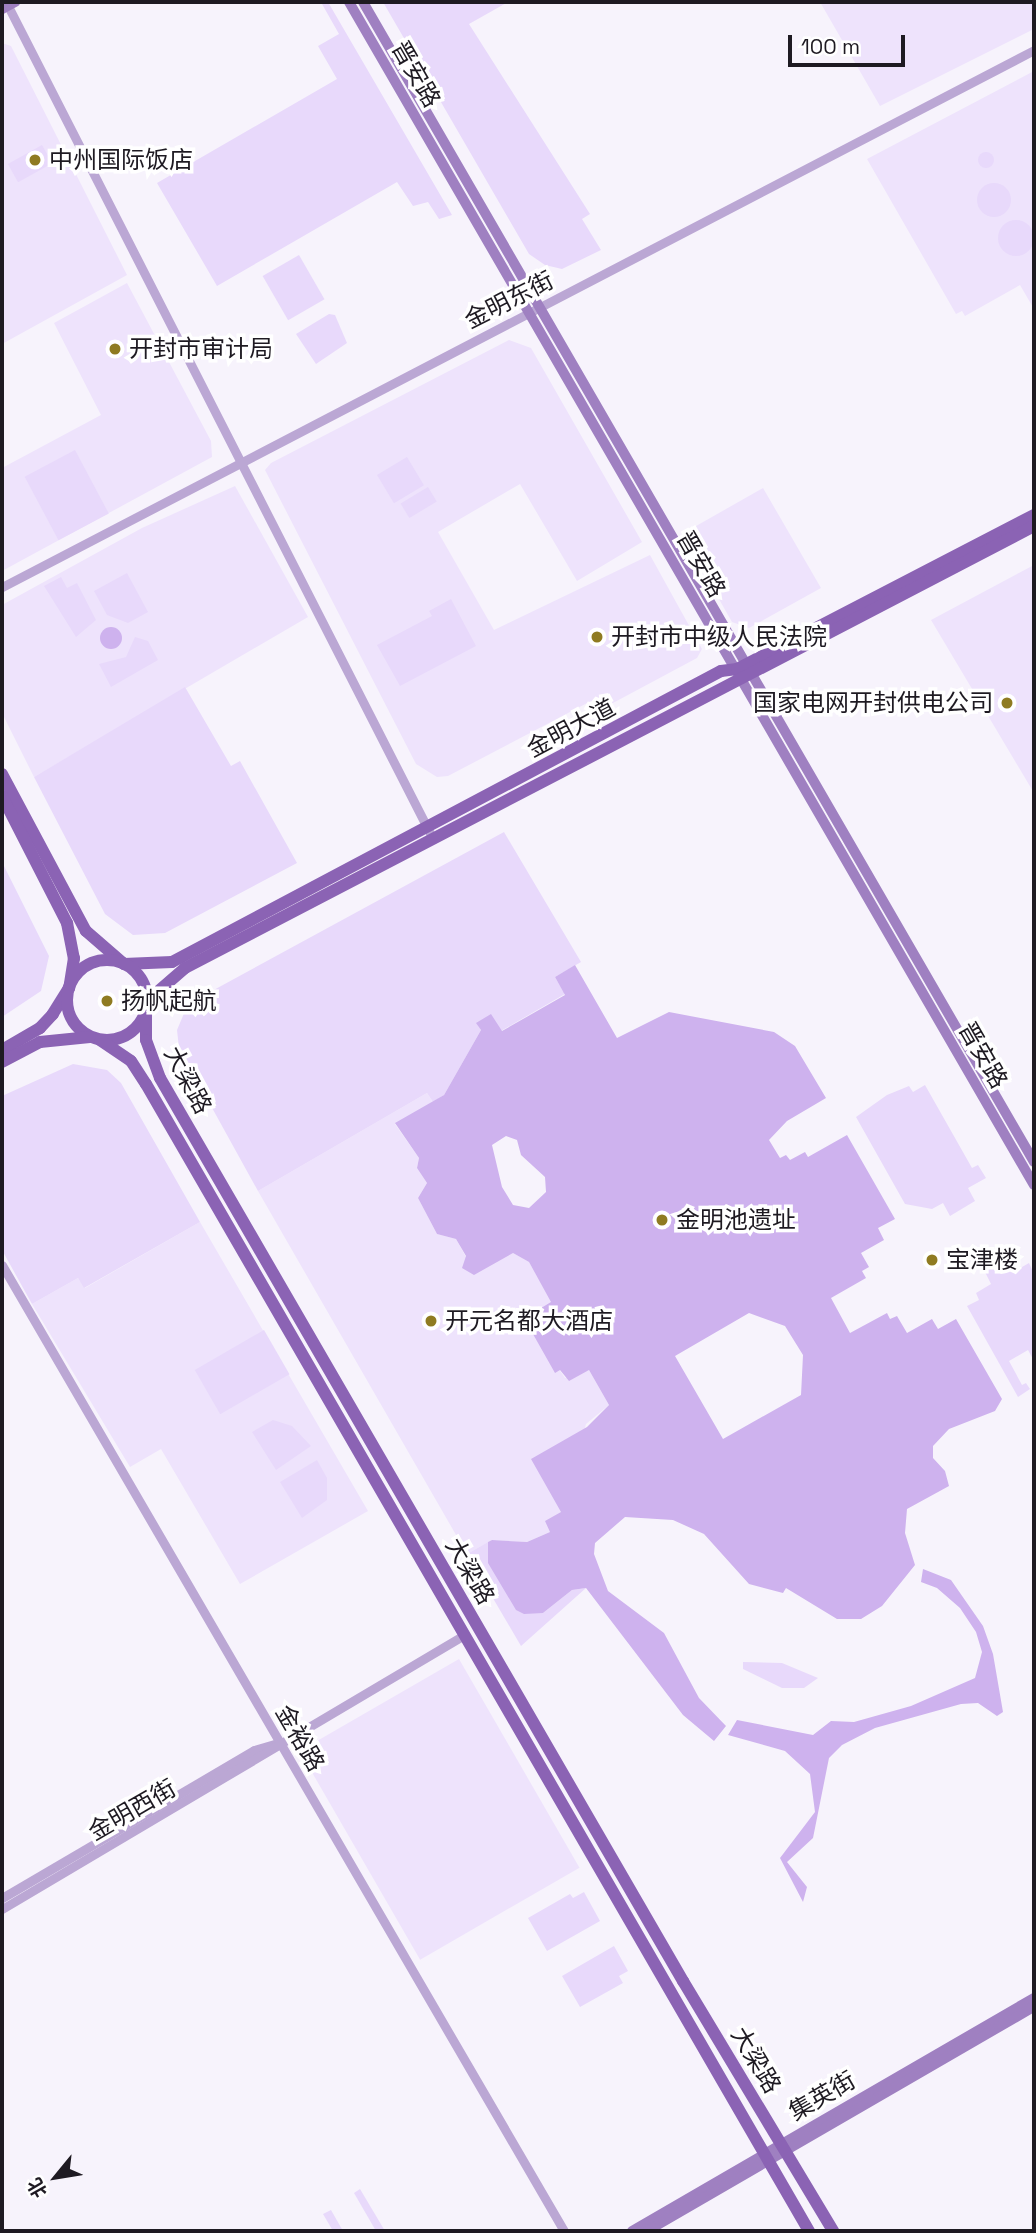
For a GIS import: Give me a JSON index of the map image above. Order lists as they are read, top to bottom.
{
  "streets": {
    "main road": [
      "晋安路",
      "金明大道",
      "大梁路",
      "集英街"
    ],
    "street": ["金明东街", "金裕路", "金明西街"]
  },
  "crossings": [
    ["晋安路", "金明东街"],
    ["晋安路", "金明大道"],
    ["金明大道", "大梁路"],
    ["大梁路", "金明西街"],
    ["大梁路", "集英街"],
    ["金裕路", "金明西街"]
  ],
  "places": [
    "中州国际饭店",
    "开封市审计局",
    "开封市中级人民法院",
    "国家电网开封供电公司",
    "扬帆起航",
    "金明池遗址",
    "宝津楼",
    "开元名都大酒店"
  ],
  "scale_bar": "100 m",
  "north": "bottom left"
}
